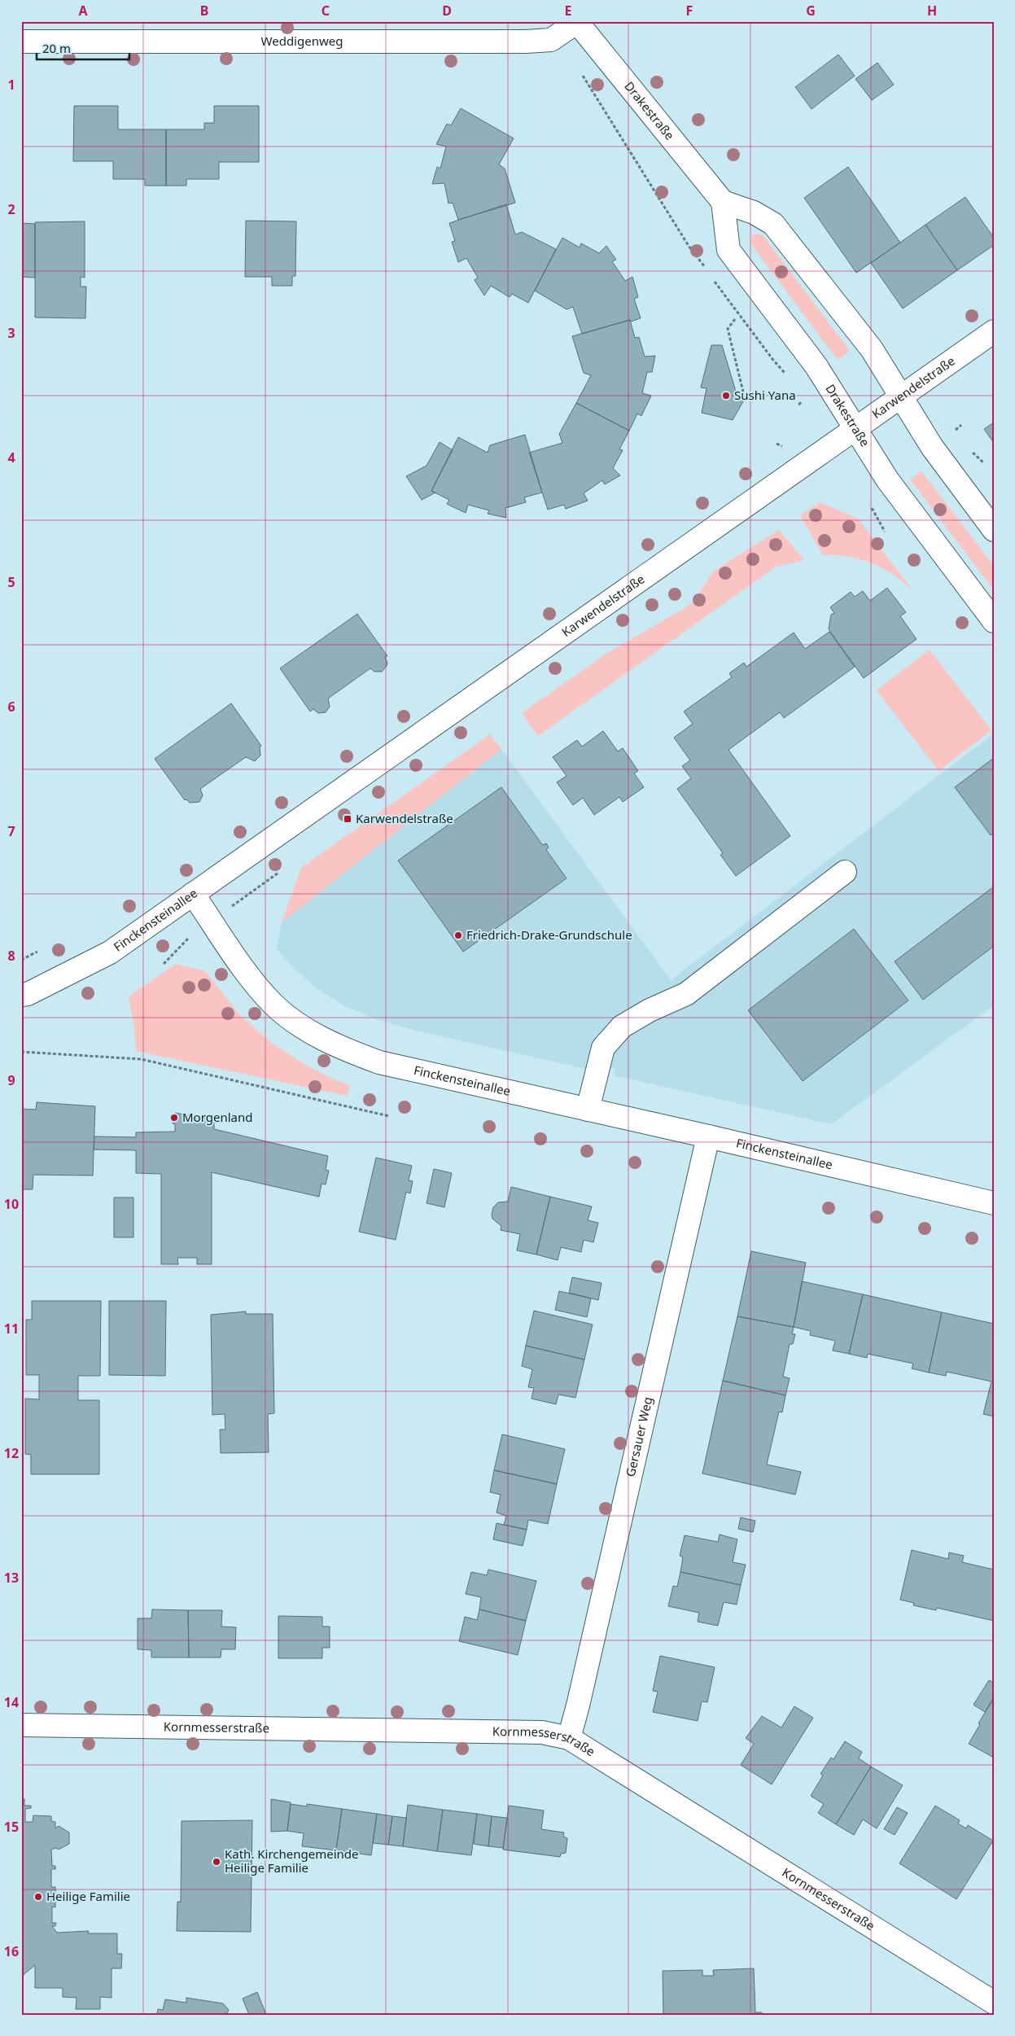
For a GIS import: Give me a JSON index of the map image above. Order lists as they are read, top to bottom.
{
  "streets": {
    "street": [
      "Weddigenweg",
      "Drakestraße",
      "Karwendelstraße",
      "Finckensteinallee",
      "Gersauer Weg",
      "Kornmesserstraße"
    ]
  },
  "crossings": [
    ["Weddigenweg", "Drakestraße"],
    ["Drakestraße", "Karwendelstraße"],
    ["Karwendelstraße", "Finckensteinallee"],
    ["Finckensteinallee", "Gersauer Weg"],
    ["Gersauer Weg", "Kornmesserstraße"]
  ],
  "places": {
    "other": [
      "Sushi Yana",
      "Friedrich-Drake-Grundschule",
      "Morgenland",
      "Kath. Kirchengemeinde Heilige Familie",
      "Heilige Familie"
    ],
    "transit": ["Karwendelstraße"]
  },
  "scale_bar": "20 m",
  "grid": {
    "columns": [
      "A",
      "B",
      "C",
      "D",
      "E",
      "F",
      "G",
      "H"
    ],
    "rows": [
      "1",
      "2",
      "3",
      "4",
      "5",
      "6",
      "7",
      "8",
      "9",
      "10",
      "11",
      "12",
      "13",
      "14",
      "15",
      "16"
    ]
  }
}
